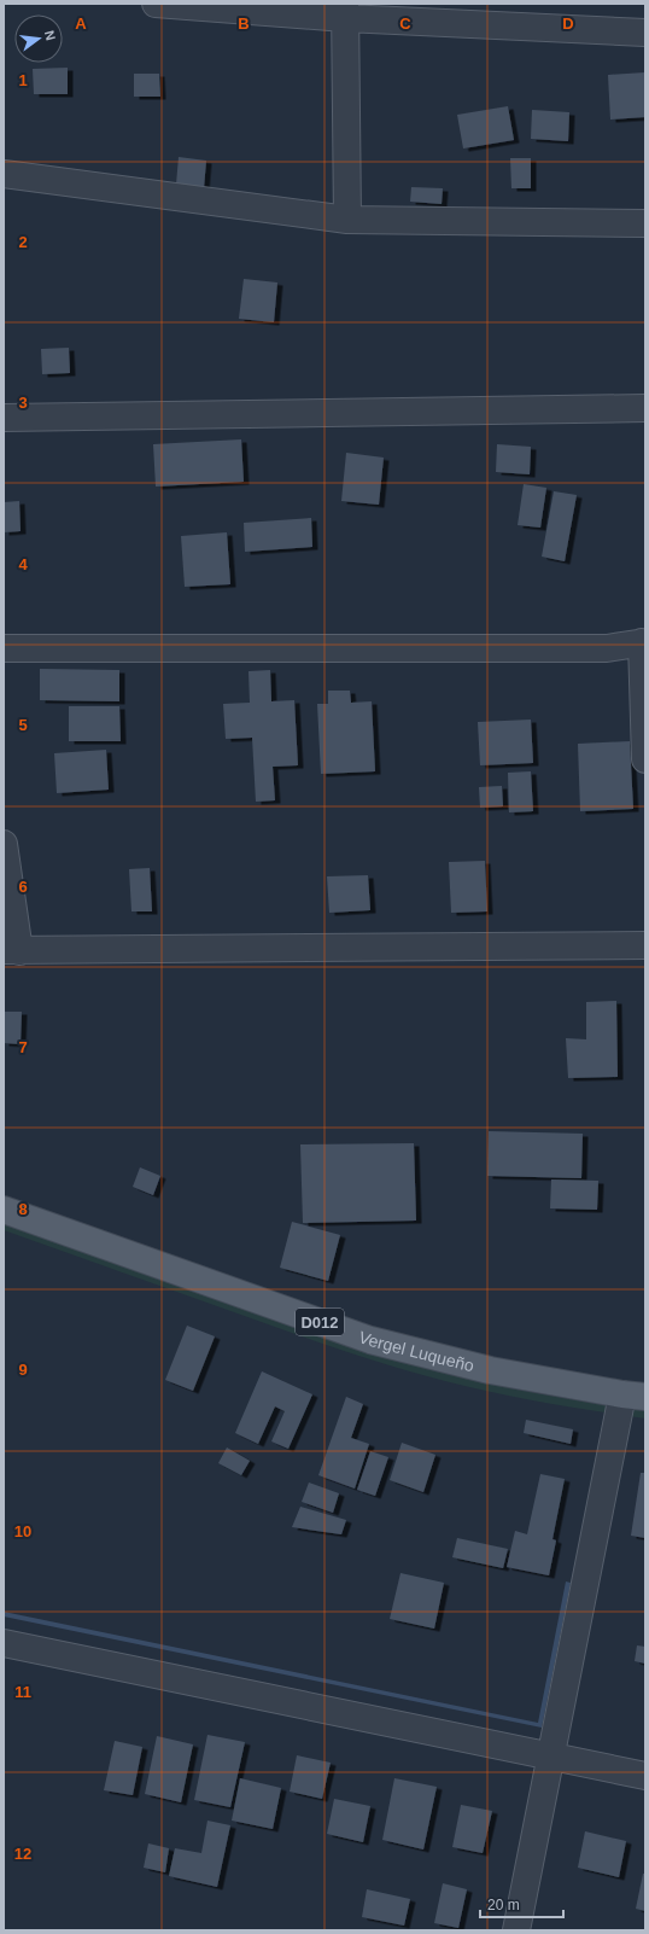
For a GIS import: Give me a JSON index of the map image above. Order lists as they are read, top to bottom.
{
  "streets": {
    "main road": ["D012", "Vergel Luqueño"]
  },
  "scale_bar": "20 m",
  "north": "right",
  "grid": {
    "columns": [
      "A",
      "B",
      "C",
      "D"
    ],
    "rows": [
      "1",
      "2",
      "3",
      "4",
      "5",
      "6",
      "7",
      "8",
      "9",
      "10",
      "11",
      "12"
    ]
  }
}
